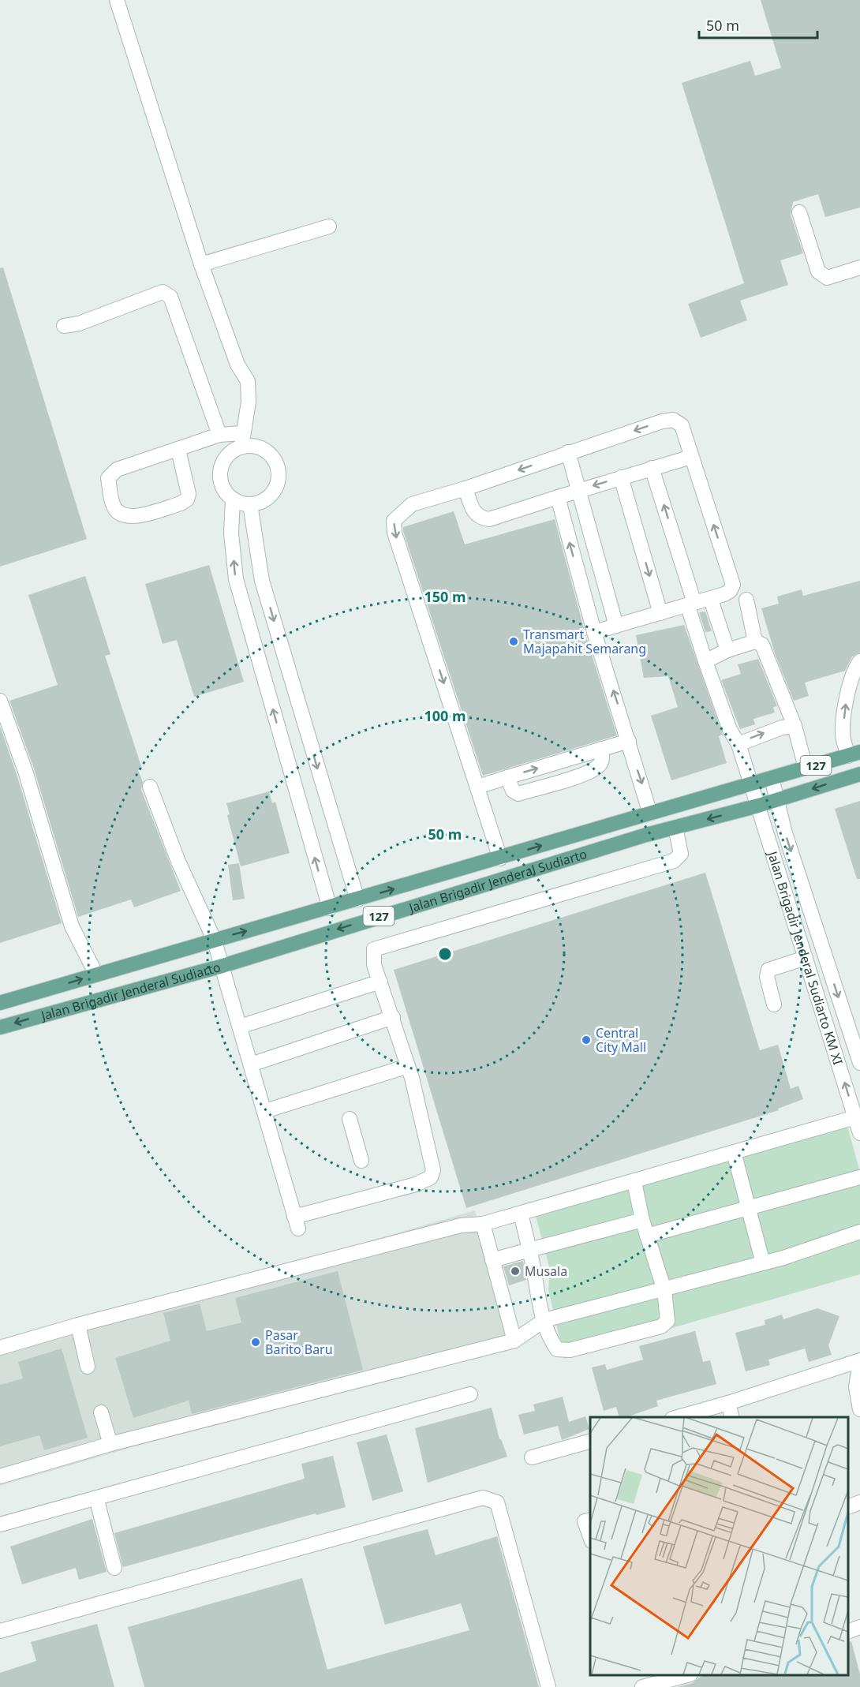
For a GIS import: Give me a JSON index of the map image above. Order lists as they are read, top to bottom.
{
  "streets": {
    "main road": ["127", "Jalan Brigadir Jenderal Sudiarto"],
    "lane": ["Jalan Brigadir Jenderal Sudiarto KM XI"]
  },
  "crossings": [
    ["Jalan Brigadir Jenderal Sudiarto", "Jalan Brigadir Jenderal Sudiarto KM XI"]
  ],
  "places": [
    "Transmart Majapahit Semarang",
    "Central City Mall",
    "Musala",
    "Pasar Barito Baru"
  ],
  "scale_bar": "50 m",
  "rings": ["150 m", "100 m", "50 m"]
}
